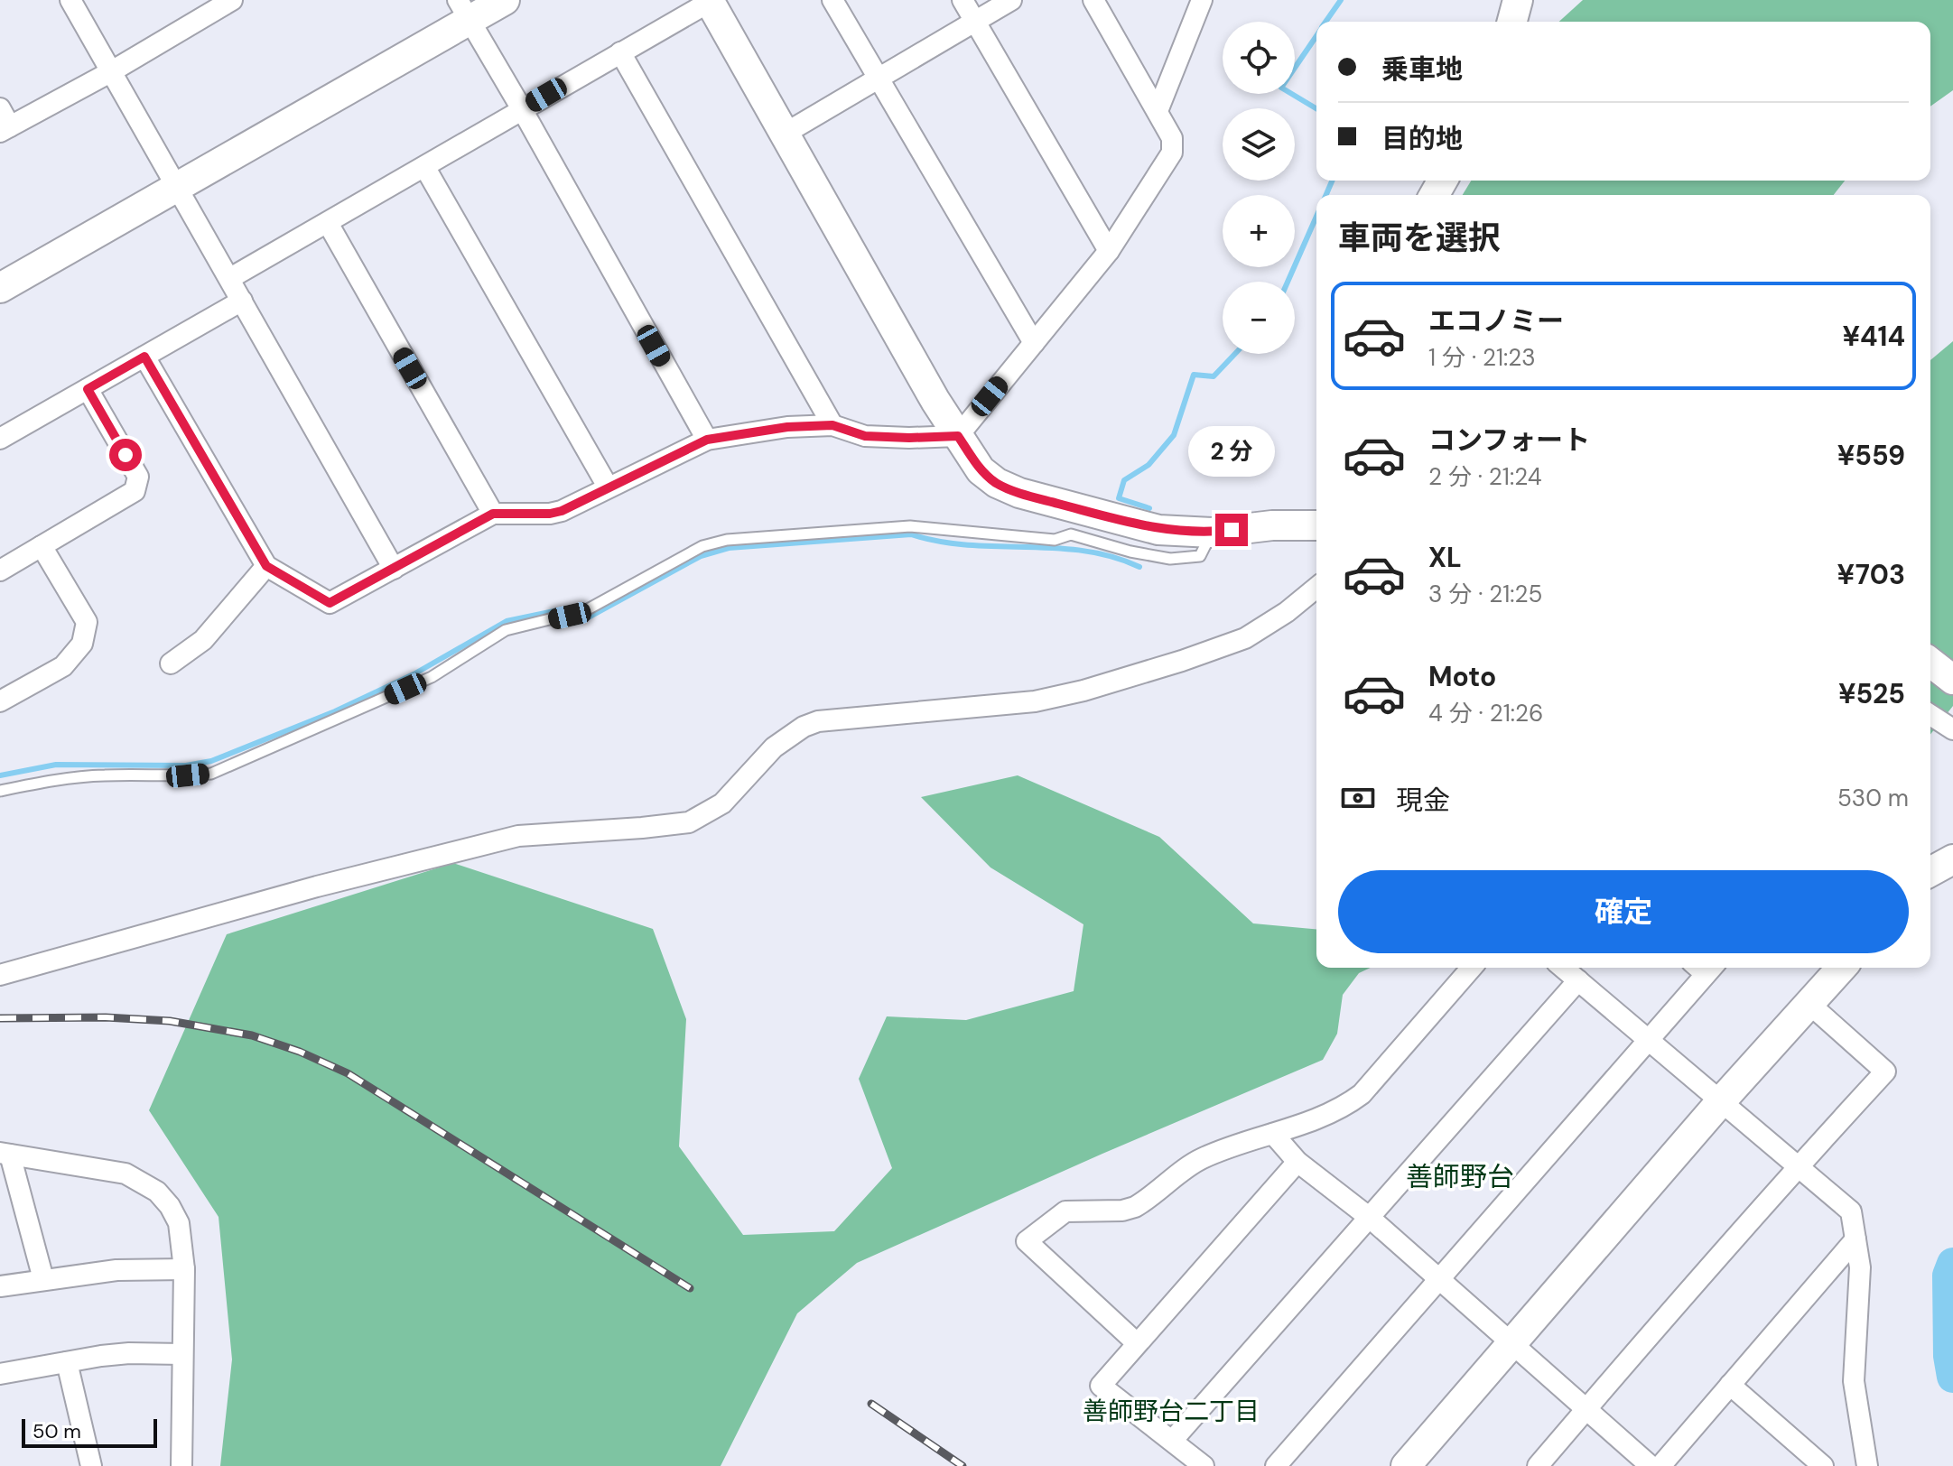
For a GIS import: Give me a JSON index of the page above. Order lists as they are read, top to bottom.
{
  "districts": ["善師野台", "善師野台二丁目"],
  "scale_bar": "50 m",
  "page": {
    "map_buttons": ["+", "−"],
    "banner": ["乗車地", "目的地"],
    "heading": "車両を選択",
    "list": [
      {
        "name": "エコノミー",
        "note": "1 分 · 21:23",
        "value": "¥414"
      },
      {
        "name": "コンフォート",
        "note": "2 分 · 21:24",
        "value": "¥559"
      },
      {
        "name": "XL",
        "note": "3 分 · 21:25",
        "value": "¥703"
      },
      {
        "name": "Moto",
        "note": "4 分 · 21:26",
        "value": "¥525"
      }
    ],
    "bubble": "2 分",
    "pay": ["現金", "530 m"],
    "buttons": "確定",
    "scale": "50 m"
  }
}
